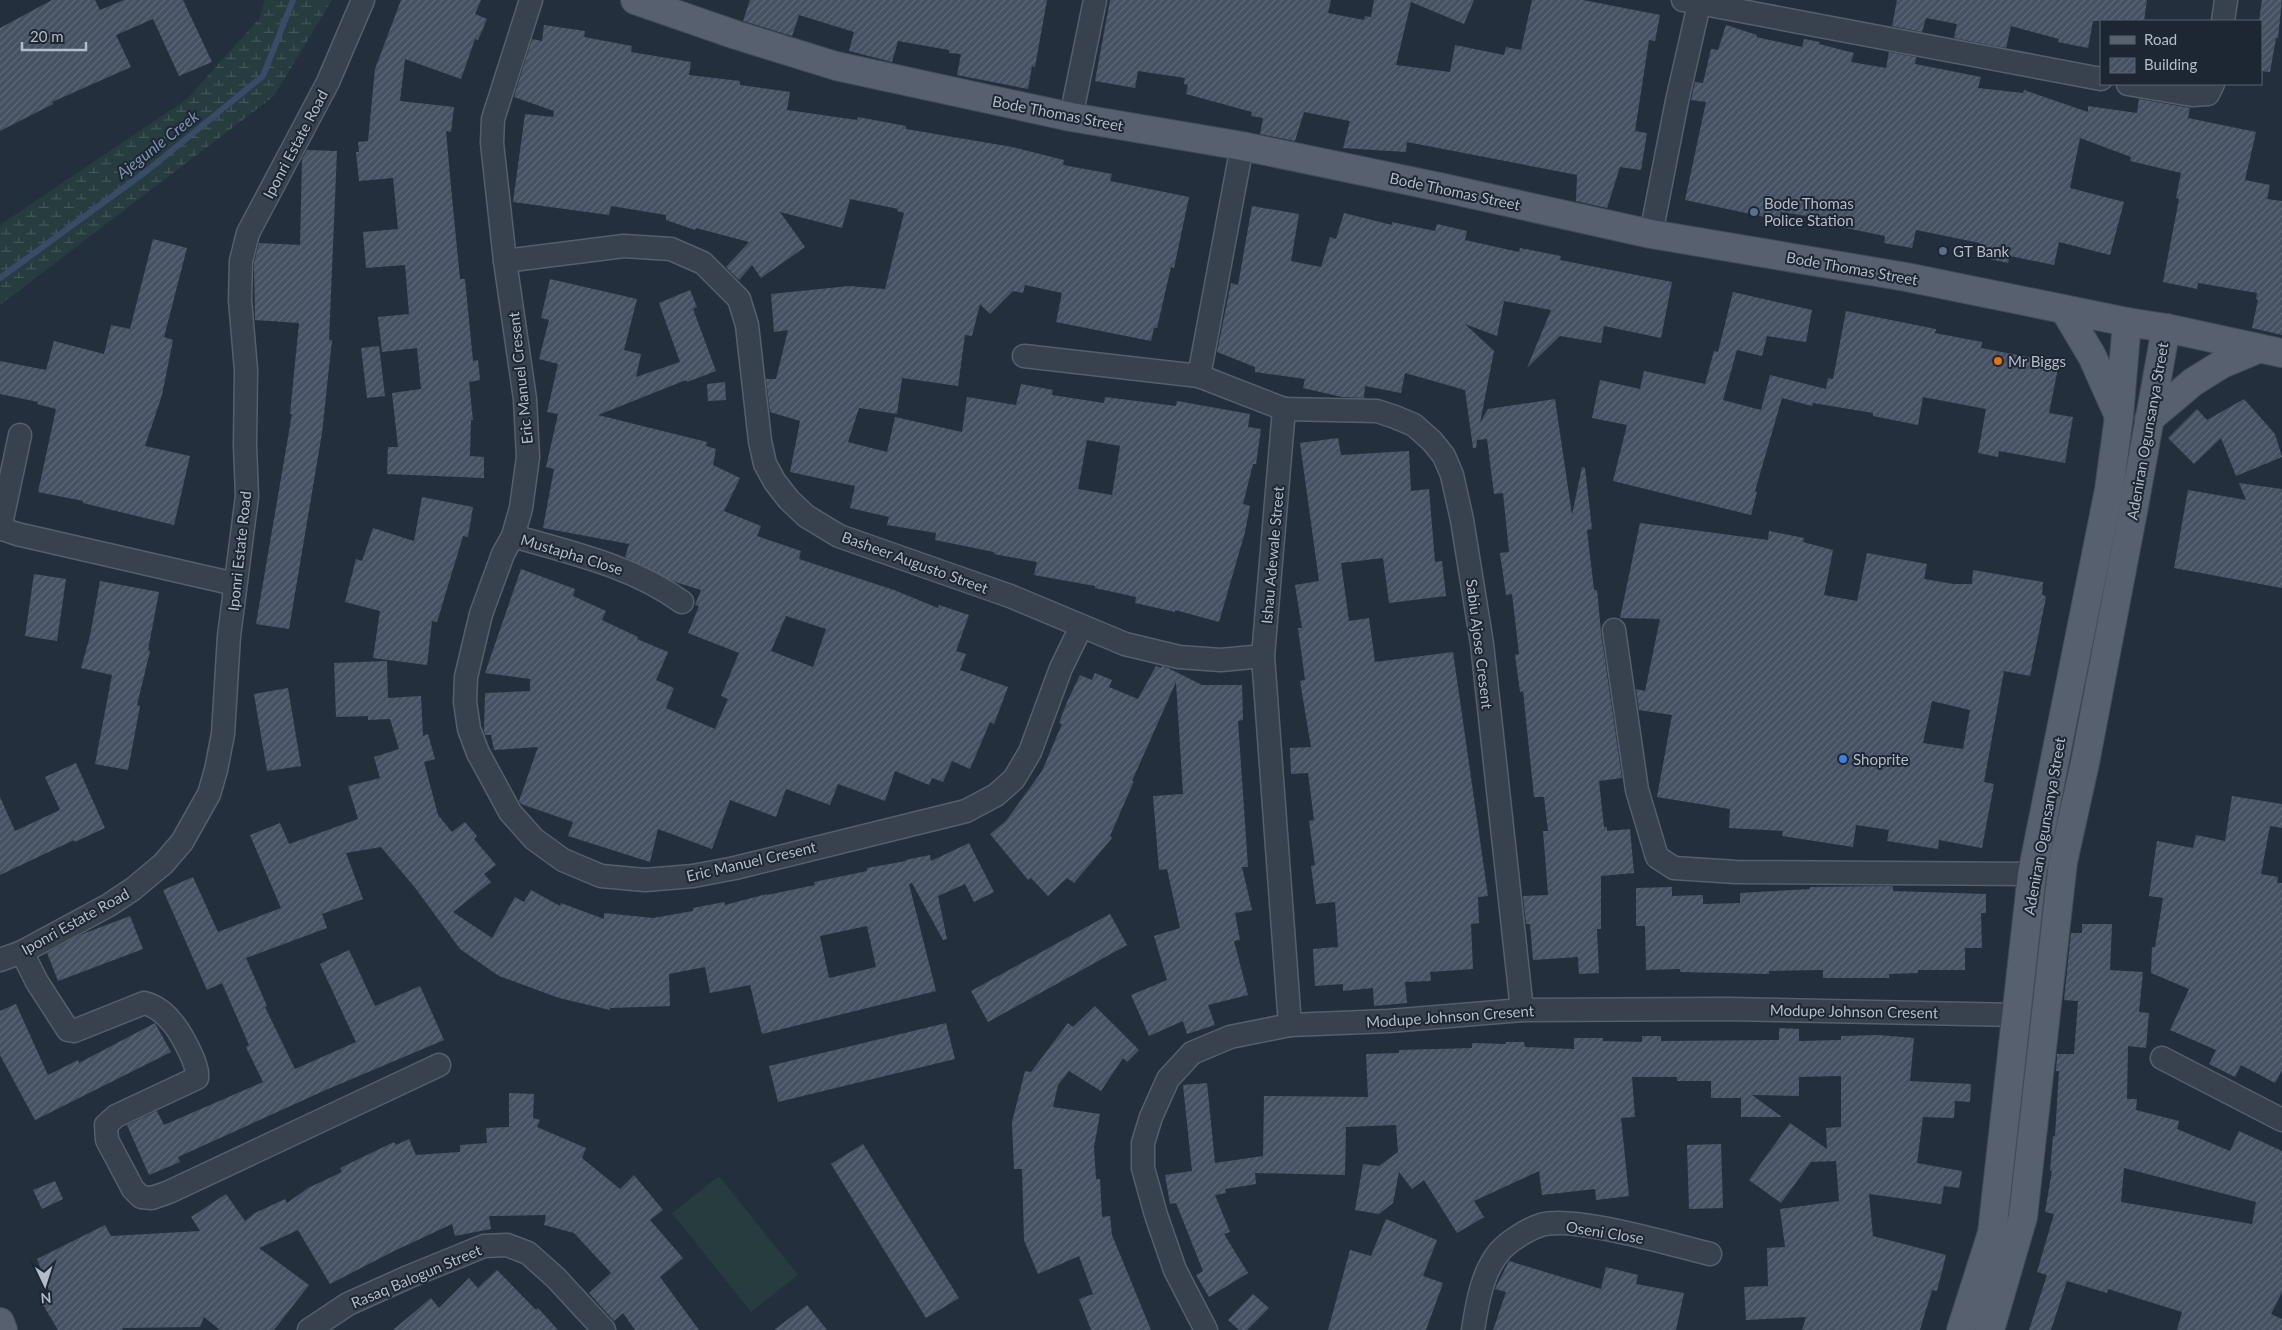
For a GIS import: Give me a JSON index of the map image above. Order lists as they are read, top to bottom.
{
  "streets": {
    "main road": ["Bode Thomas Street", "Adeniran Ogunsanya Street"],
    "street": [
      "Iponri Estate Road",
      "Eric Manuel Cresent",
      "Mustapha Close",
      "Ishau Adewale Street",
      "Basheer Augusto Street",
      "Sabiu Ajose Cresent",
      "Modupe Johnson Cresent",
      "Oseni Close",
      "Rasaq Balogun Street"
    ]
  },
  "crossings": [
    ["Bode Thomas Street", "Adeniran Ogunsanya Street"],
    ["Eric Manuel Cresent", "Mustapha Close"],
    ["Eric Manuel Cresent", "Basheer Augusto Street"],
    ["Adeniran Ogunsanya Street", "Modupe Johnson Cresent"],
    ["Ishau Adewale Street", "Basheer Augusto Street"],
    ["Ishau Adewale Street", "Sabiu Ajose Cresent"],
    ["Ishau Adewale Street", "Modupe Johnson Cresent"],
    ["Sabiu Ajose Cresent", "Modupe Johnson Cresent"]
  ],
  "water": ["Ajegunle Creek"],
  "places": [
    "Bode Thomas Police Station",
    "GT Bank",
    "Mr Biggs",
    "Shoprite"
  ],
  "legend": ["Road", "Building"],
  "scale_bar": "20 m",
  "north": "bottom"
}
